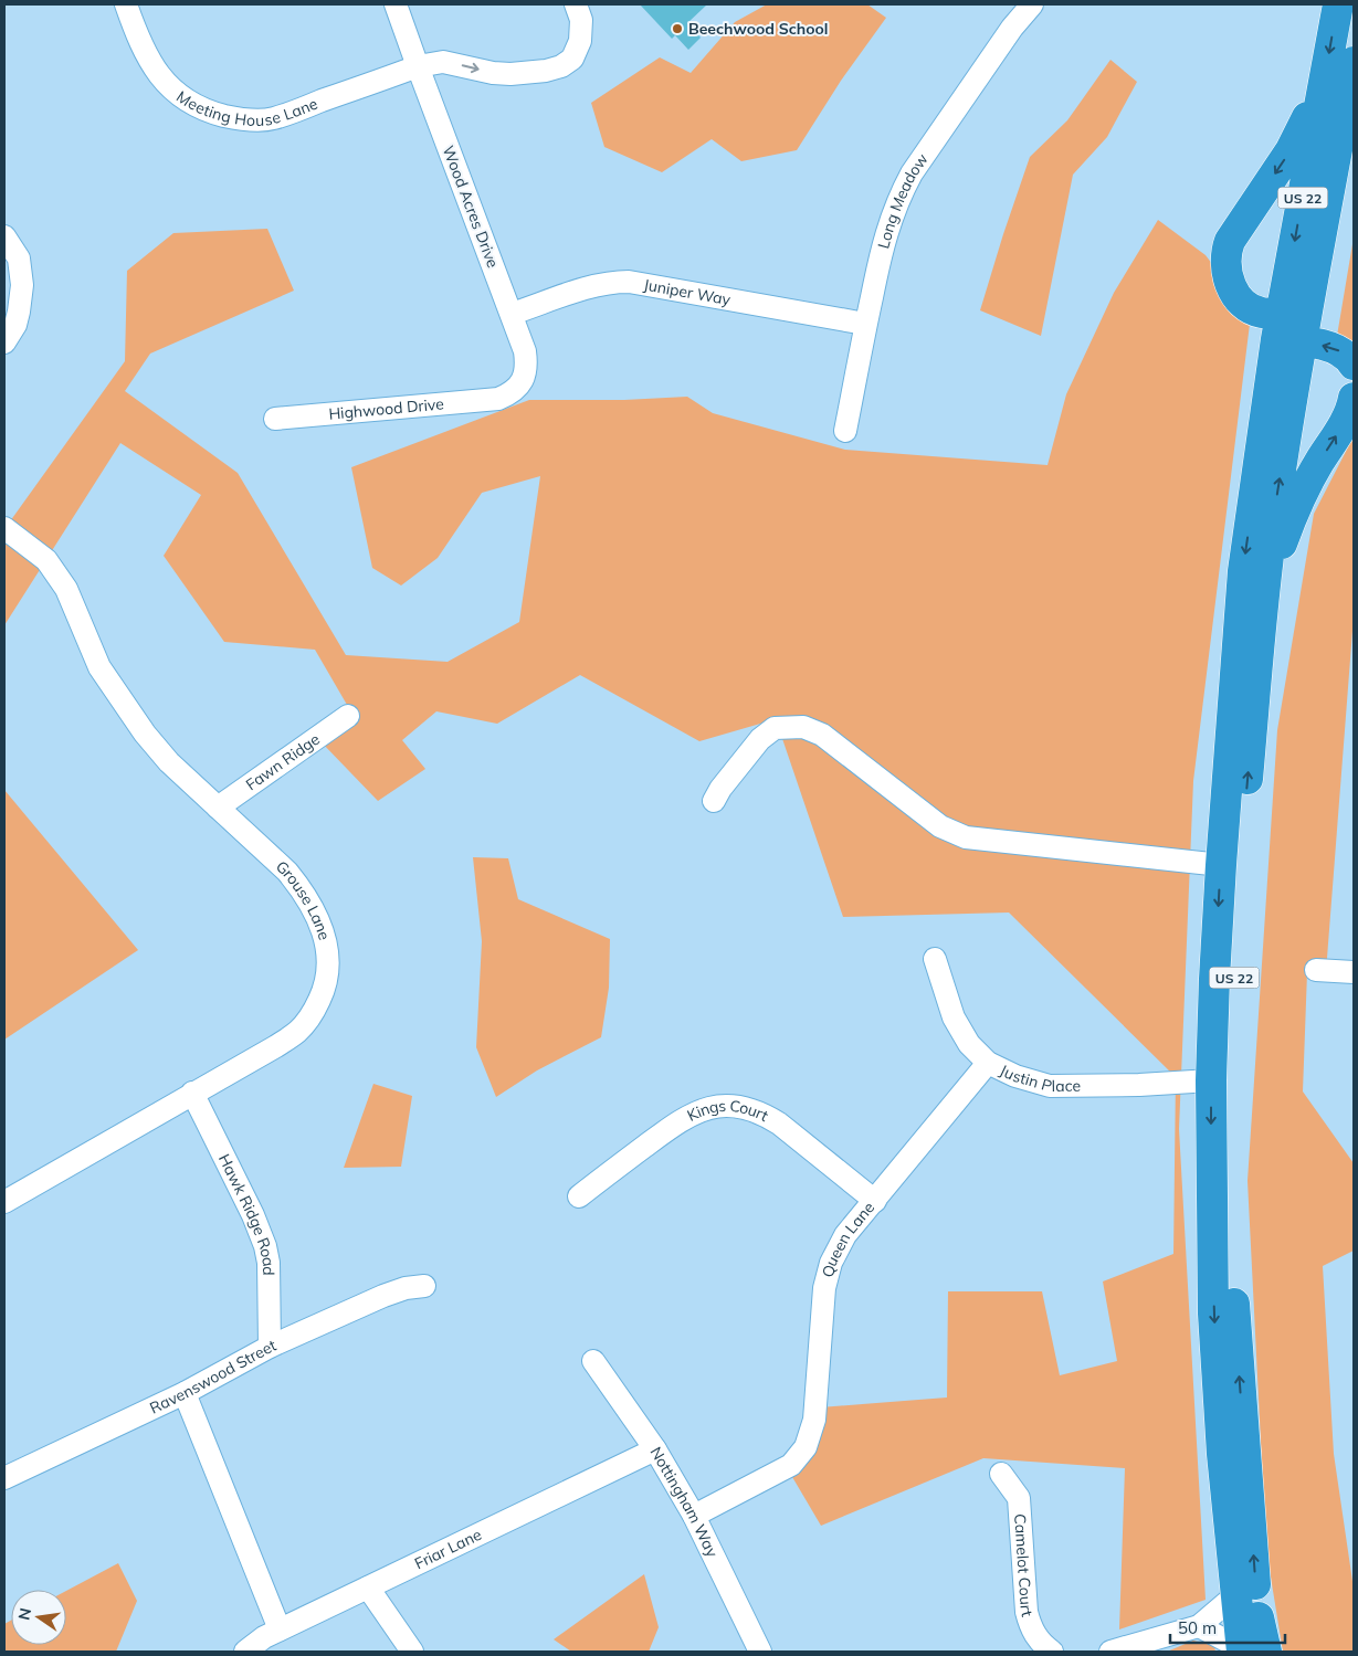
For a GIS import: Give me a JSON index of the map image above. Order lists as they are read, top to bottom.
{
  "streets": {
    "highway": ["US 22"],
    "street": [
      "Meeting House Lane",
      "Long Meadow",
      "Wood Acres Drive",
      "Juniper Way",
      "Highwood Drive",
      "Fawn Ridge",
      "Grouse Lane",
      "Justin Place",
      "Kings Court",
      "Hawk Ridge Road",
      "Queen Lane",
      "Ravenswood Street",
      "Nottingham Way",
      "Friar Lane",
      "Camelot Court"
    ]
  },
  "crossings": [
    ["Meeting House Lane", "Wood Acres Drive"],
    ["US 22", "Justin Place"],
    ["Long Meadow", "Juniper Way"],
    ["Wood Acres Drive", "Juniper Way"],
    ["Wood Acres Drive", "Highwood Drive"],
    ["Fawn Ridge", "Grouse Lane"],
    ["Grouse Lane", "Hawk Ridge Road"],
    ["Justin Place", "Queen Lane"],
    ["Kings Court", "Queen Lane"],
    ["Hawk Ridge Road", "Ravenswood Street"],
    ["Queen Lane", "Nottingham Way"],
    ["Nottingham Way", "Friar Lane"]
  ],
  "places": ["Beechwood School"],
  "scale_bar": "50 m",
  "north": "left"
}
